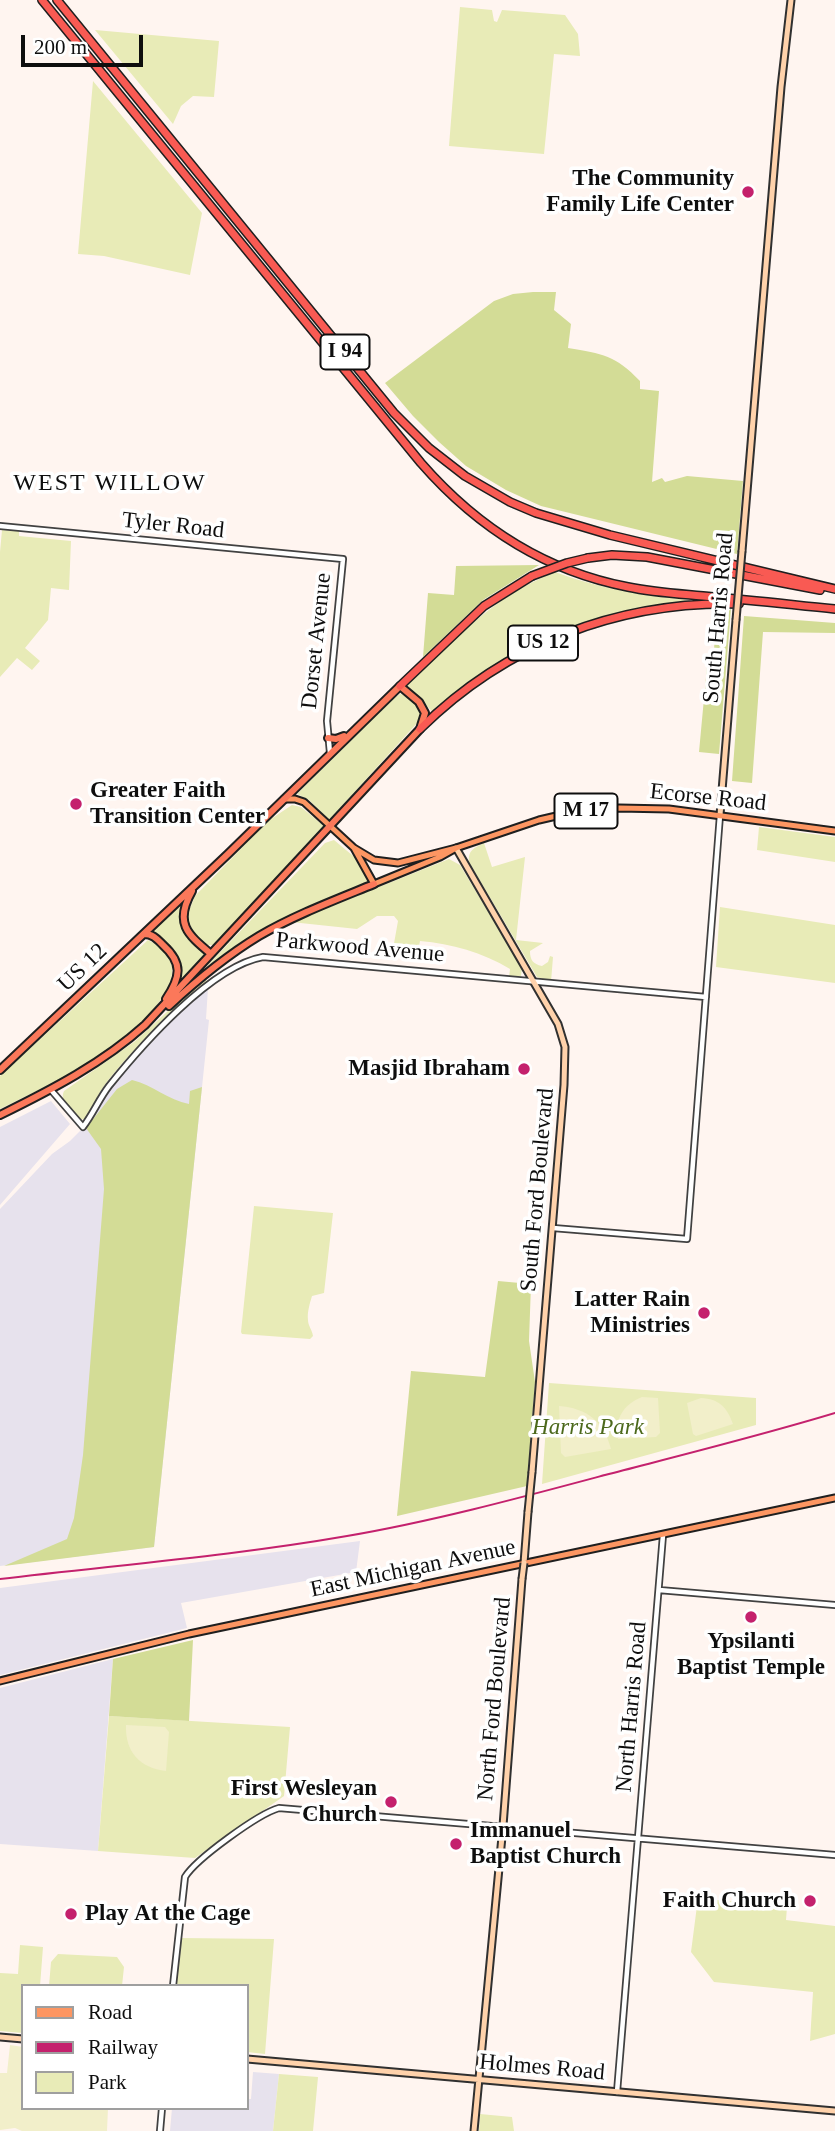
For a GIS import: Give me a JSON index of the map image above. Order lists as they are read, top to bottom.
{
  "streets": {
    "highway": ["I 94", "US 12"],
    "main road": [
      "South Harris Road",
      "Ecorse Road",
      "M 17",
      "South Ford Boulevard",
      "East Michigan Avenue",
      "North Ford Boulevard",
      "Holmes Road"
    ],
    "street": [
      "Tyler Road",
      "Dorset Avenue",
      "Parkwood Avenue",
      "North Harris Road"
    ]
  },
  "crossings": [
    ["I 94", "US 12"],
    ["Tyler Road", "Dorset Avenue"],
    ["South Harris Road", "Ecorse Road"],
    ["South Harris Road", "Parkwood Avenue"],
    ["South Harris Road", "South Ford Boulevard"],
    ["Dorset Avenue", "US 12"],
    ["US 12", "Ecorse Road"],
    ["US 12", "Parkwood Avenue"],
    ["Ecorse Road", "South Ford Boulevard"],
    ["Parkwood Avenue", "South Ford Boulevard"],
    ["South Ford Boulevard", "North Ford Boulevard"],
    ["East Michigan Avenue", "North Harris Road"],
    ["North Ford Boulevard", "Holmes Road"],
    ["North Harris Road", "Holmes Road"]
  ],
  "districts": ["WEST WILLOW"],
  "parks": ["Harris Park"],
  "places": [
    "The Community Family Life Center",
    "Greater Faith Transition Center",
    "Masjid Ibraham",
    "Latter Rain Ministries",
    "Ypsilanti Baptist Temple",
    "First Wesleyan Church",
    "Immanuel Baptist Church",
    "Faith Church",
    "Play At the Cage"
  ],
  "legend": ["Road", "Railway", "Park"],
  "scale_bar": "200 m"
}
